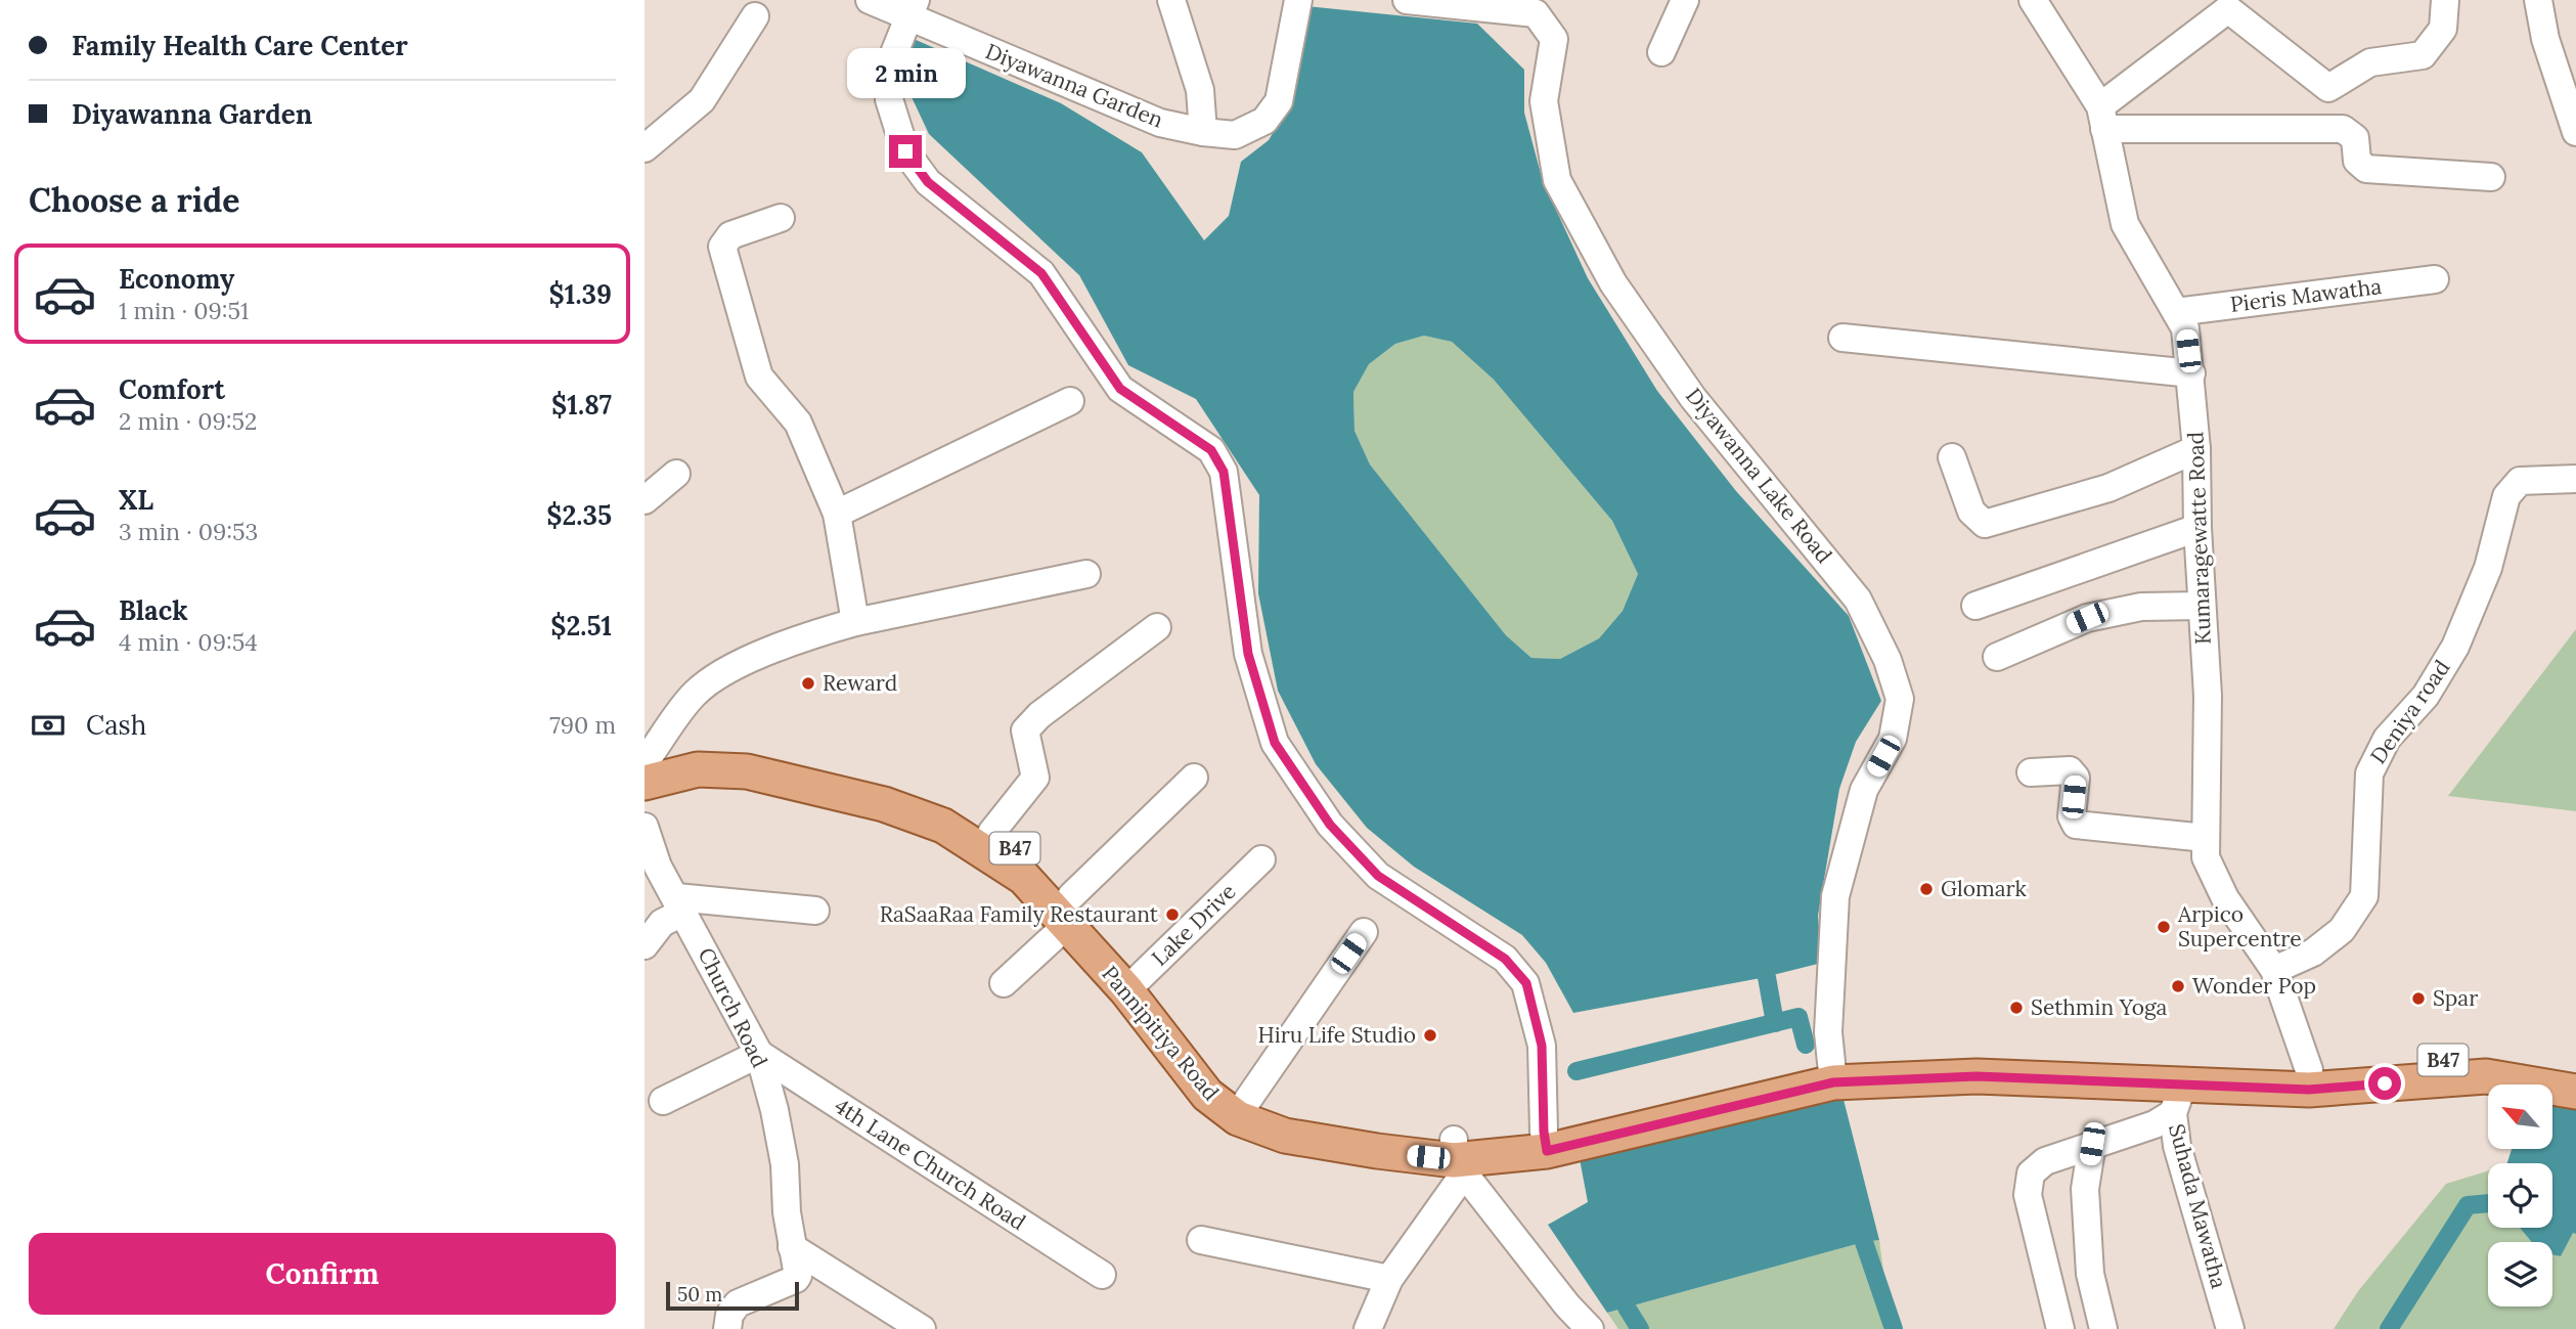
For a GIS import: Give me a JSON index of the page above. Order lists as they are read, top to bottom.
{
  "streets": {
    "main road": ["B47", "Pannipitiya Road"],
    "street": [
      "Diyawanna Garden",
      "Pieris Mawatha",
      "Diyawanna Lake Road",
      "Kumaragewatte Road",
      "Deniya road",
      "Lake Drive",
      "Church Road",
      "4th Lane Church Road",
      "Suhada Mawatha"
    ]
  },
  "crossings": [
    ["Pieris Mawatha", "Kumaragewatte Road"],
    ["Diyawanna Lake Road", "Pannipitiya Road"],
    ["Kumaragewatte Road", "Deniya road"],
    ["Kumaragewatte Road", "Pannipitiya Road"],
    ["Lake Drive", "Pannipitiya Road"],
    ["Church Road", "4th Lane Church Road"],
    ["Pannipitiya Road", "Suhada Mawatha"]
  ],
  "places": [
    "Reward",
    "Glomark",
    "RaSaaRaa Family Restaurant",
    "Arpico Supercentre",
    "Wonder Pop",
    "Spar",
    "Sethmin Yoga",
    "Hiru Life Studio"
  ],
  "scale_bar": "50 m",
  "north": "top left",
  "page": {
    "banner": ["Family Health Care Center", "Diyawanna Garden"],
    "bubble": "2 min",
    "heading": "Choose a ride",
    "list": [
      {
        "name": "Economy",
        "note": "1 min · 09:51",
        "value": "$1.39"
      },
      {
        "name": "Comfort",
        "note": "2 min · 09:52",
        "value": "$1.87"
      },
      {
        "name": "XL",
        "note": "3 min · 09:53",
        "value": "$2.35"
      },
      {
        "name": "Black",
        "note": "4 min · 09:54",
        "value": "$2.51"
      }
    ],
    "pay": ["Cash", "790 m"],
    "buttons": "Confirm",
    "scale": "50 m"
  }
}
